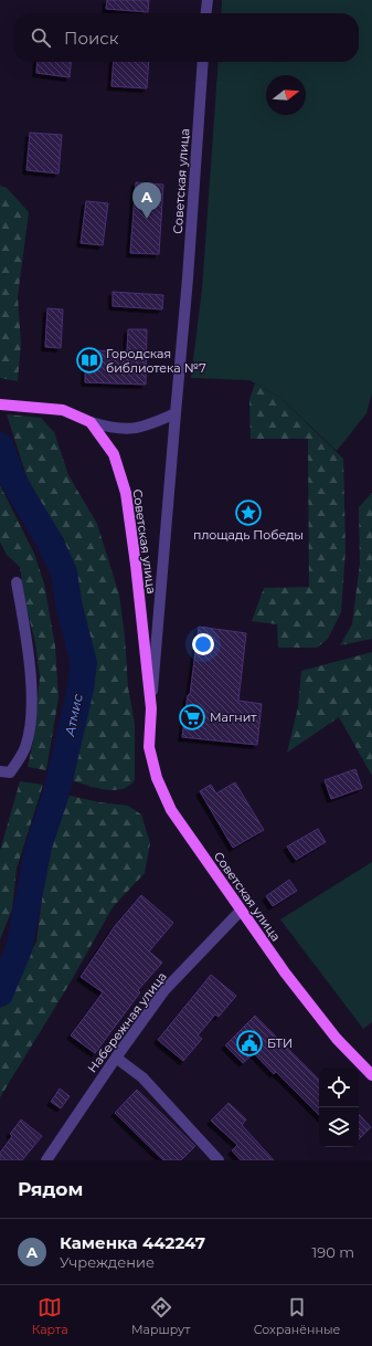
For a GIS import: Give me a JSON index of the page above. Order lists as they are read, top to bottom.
{
  "streets": {
    "main road": ["Советская улица"],
    "street": ["Набережная улица"]
  },
  "crossings": [
    ["Советская улица", "Набережная улица"]
  ],
  "water": ["Атмис"],
  "places": {
    "library": ["Городская библиотека №7"],
    "place": ["площадь Победы"],
    "supermarket": ["Магнит"],
    "public building": ["БТИ"]
  },
  "north": "right",
  "page": {
    "search": "Поиск",
    "pins": "A",
    "heading": "Рядом",
    "list": [
      {
        "mark": "A",
        "name": "Каменка 442247",
        "note": "Учреждение",
        "value": "190 m"
      }
    ],
    "nav": ["Карта", "Маршрут", "Сохранённые"]
  }
}
